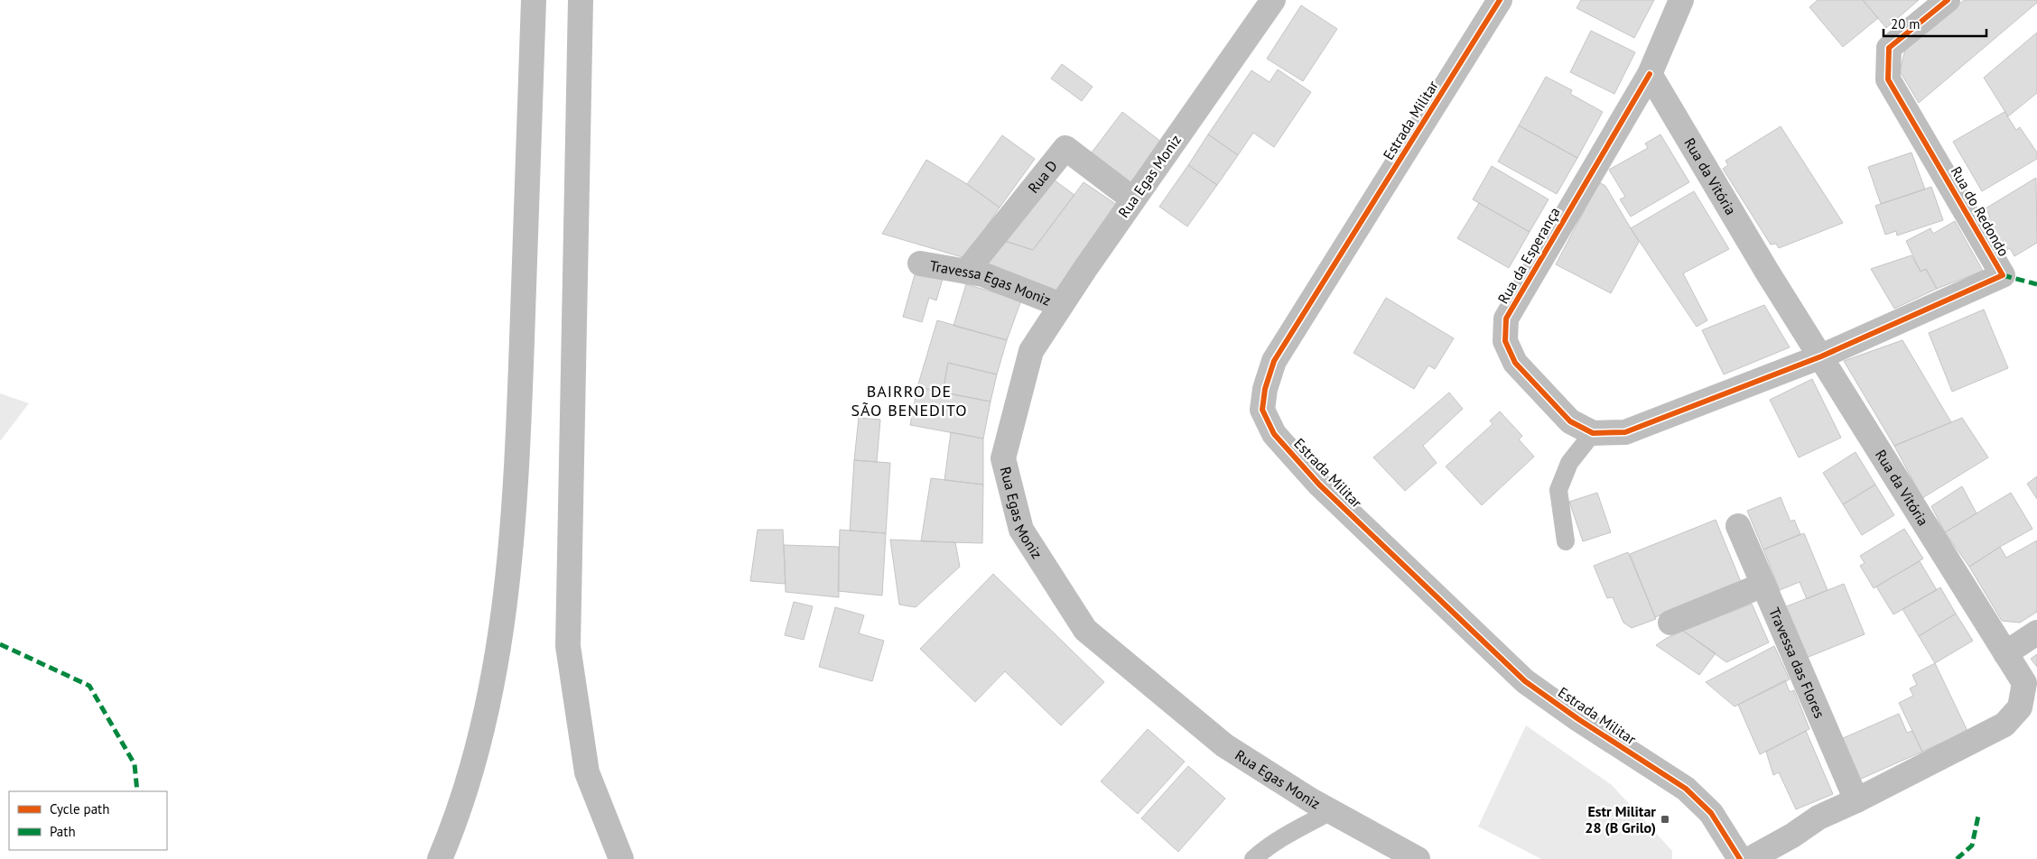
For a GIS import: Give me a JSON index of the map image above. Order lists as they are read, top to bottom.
{
  "streets": {
    "street": [
      "Estrada Militar",
      "Rua Egas Moniz",
      "Rua D",
      "Rua da Vitória",
      "Rua do Redondo",
      "Rua da Esperança",
      "Travessa Egas Moniz",
      "Travessa das Flores"
    ]
  },
  "crossings": [
    ["Rua Egas Moniz", "Rua D"],
    ["Rua Egas Moniz", "Travessa Egas Moniz"],
    ["Rua D", "Travessa Egas Moniz"],
    ["Rua da Vitória", "Rua do Redondo"],
    ["Rua da Vitória", "Rua da Esperança"],
    ["Rua da Vitória", "Travessa das Flores"],
    ["Rua do Redondo", "Rua da Esperança"]
  ],
  "districts": ["BAIRRO DE SÃO BENEDITO"],
  "places": {
    "transit": ["Estr Militar 28 (B Grilo)"]
  },
  "legend": ["Cycle path", "Path"],
  "scale_bar": "20 m"
}
